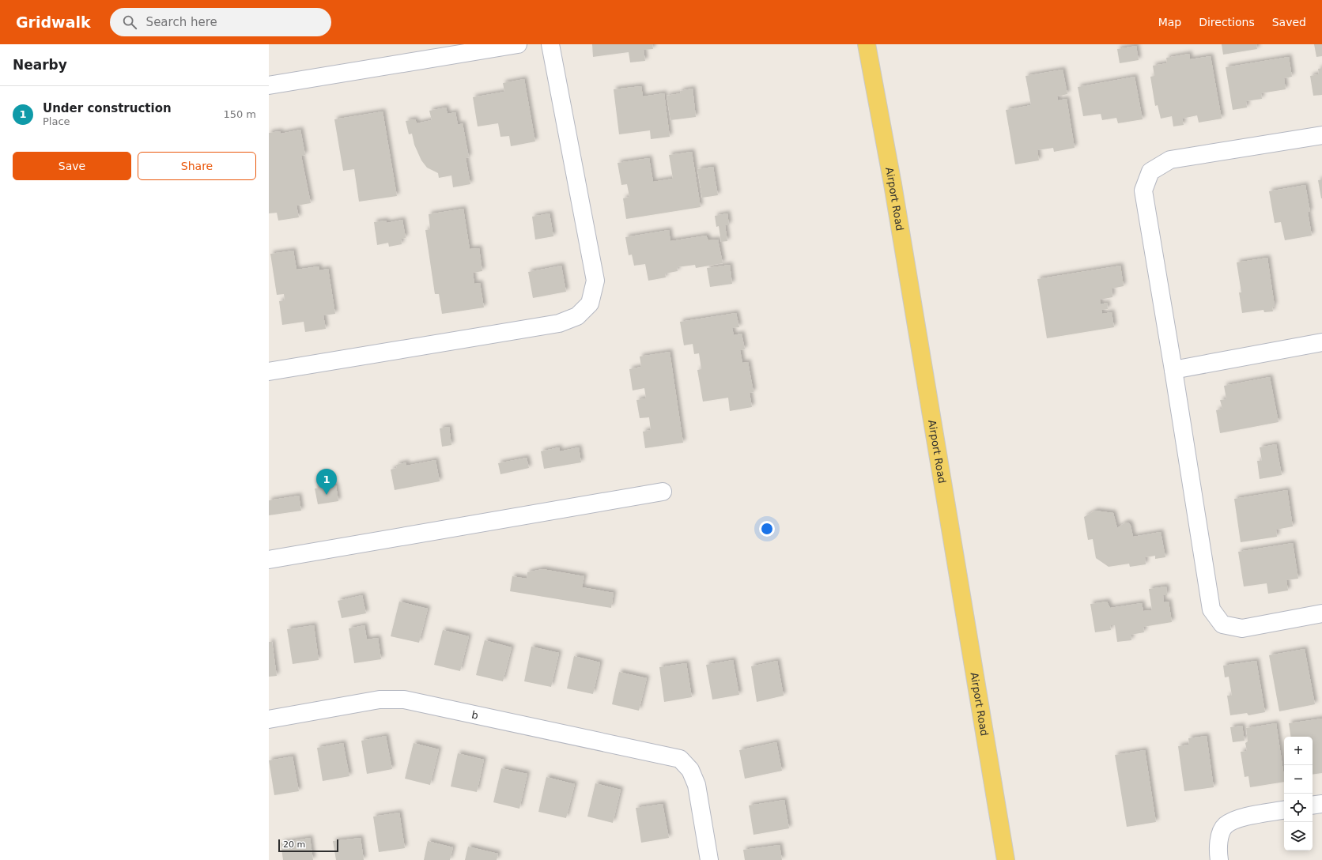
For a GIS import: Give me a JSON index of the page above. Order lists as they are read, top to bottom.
{
  "streets": {
    "main road": ["Airport Road"],
    "street": ["b"]
  },
  "scale_bar": "20 m",
  "page": {
    "header": "Gridwalk",
    "search": "Search here",
    "nav": ["Map", "Directions", "Saved"],
    "heading": "Nearby",
    "list": [
      {
        "mark": "1",
        "name": "Under construction",
        "note": "Place",
        "value": "150 m"
      }
    ],
    "buttons": ["Save", "Share"],
    "pins": "1",
    "map_buttons": ["+", "−"],
    "scale": "20 m"
  }
}
